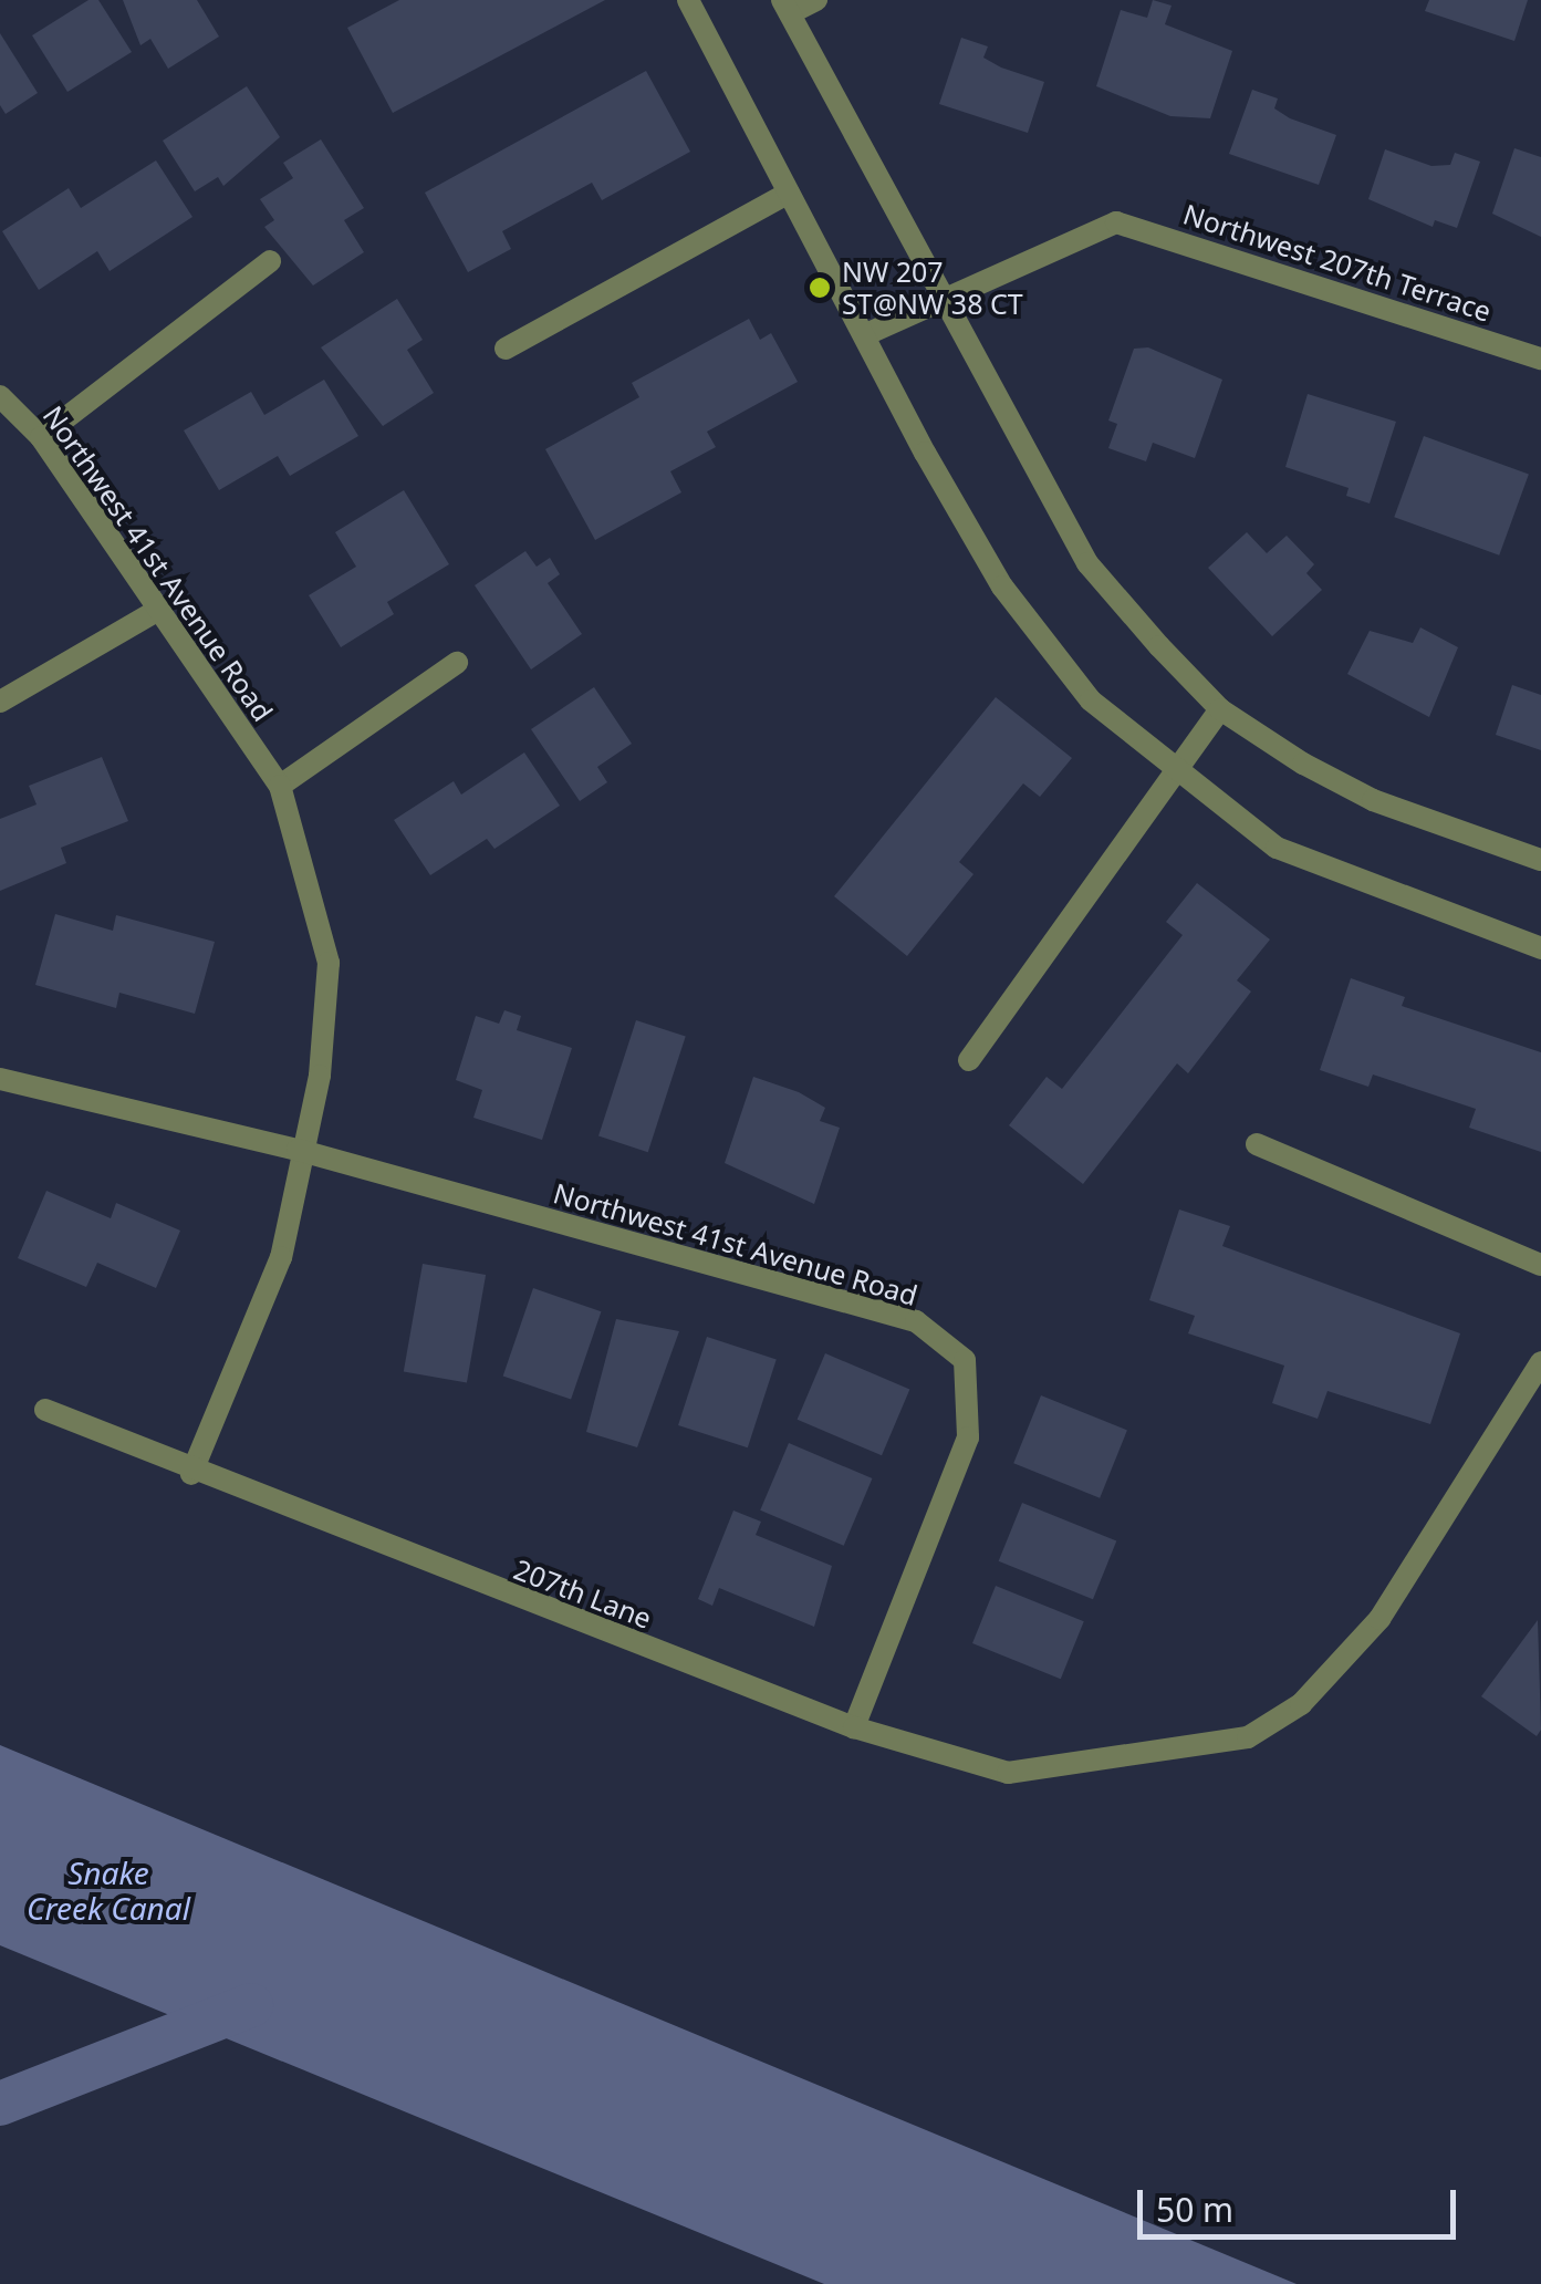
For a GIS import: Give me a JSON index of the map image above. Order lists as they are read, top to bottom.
{
  "streets": {
    "street": ["Northwest 207th Terrace", "Northwest 41st Avenue Road", "207th Lane"]
  },
  "crossings": [
    ["Northwest 41st Avenue Road", "207th Lane"]
  ],
  "water": ["Snake Creek Canal"],
  "places": ["NW 207 ST@NW 38 CT"],
  "scale_bar": "50 m"
}
